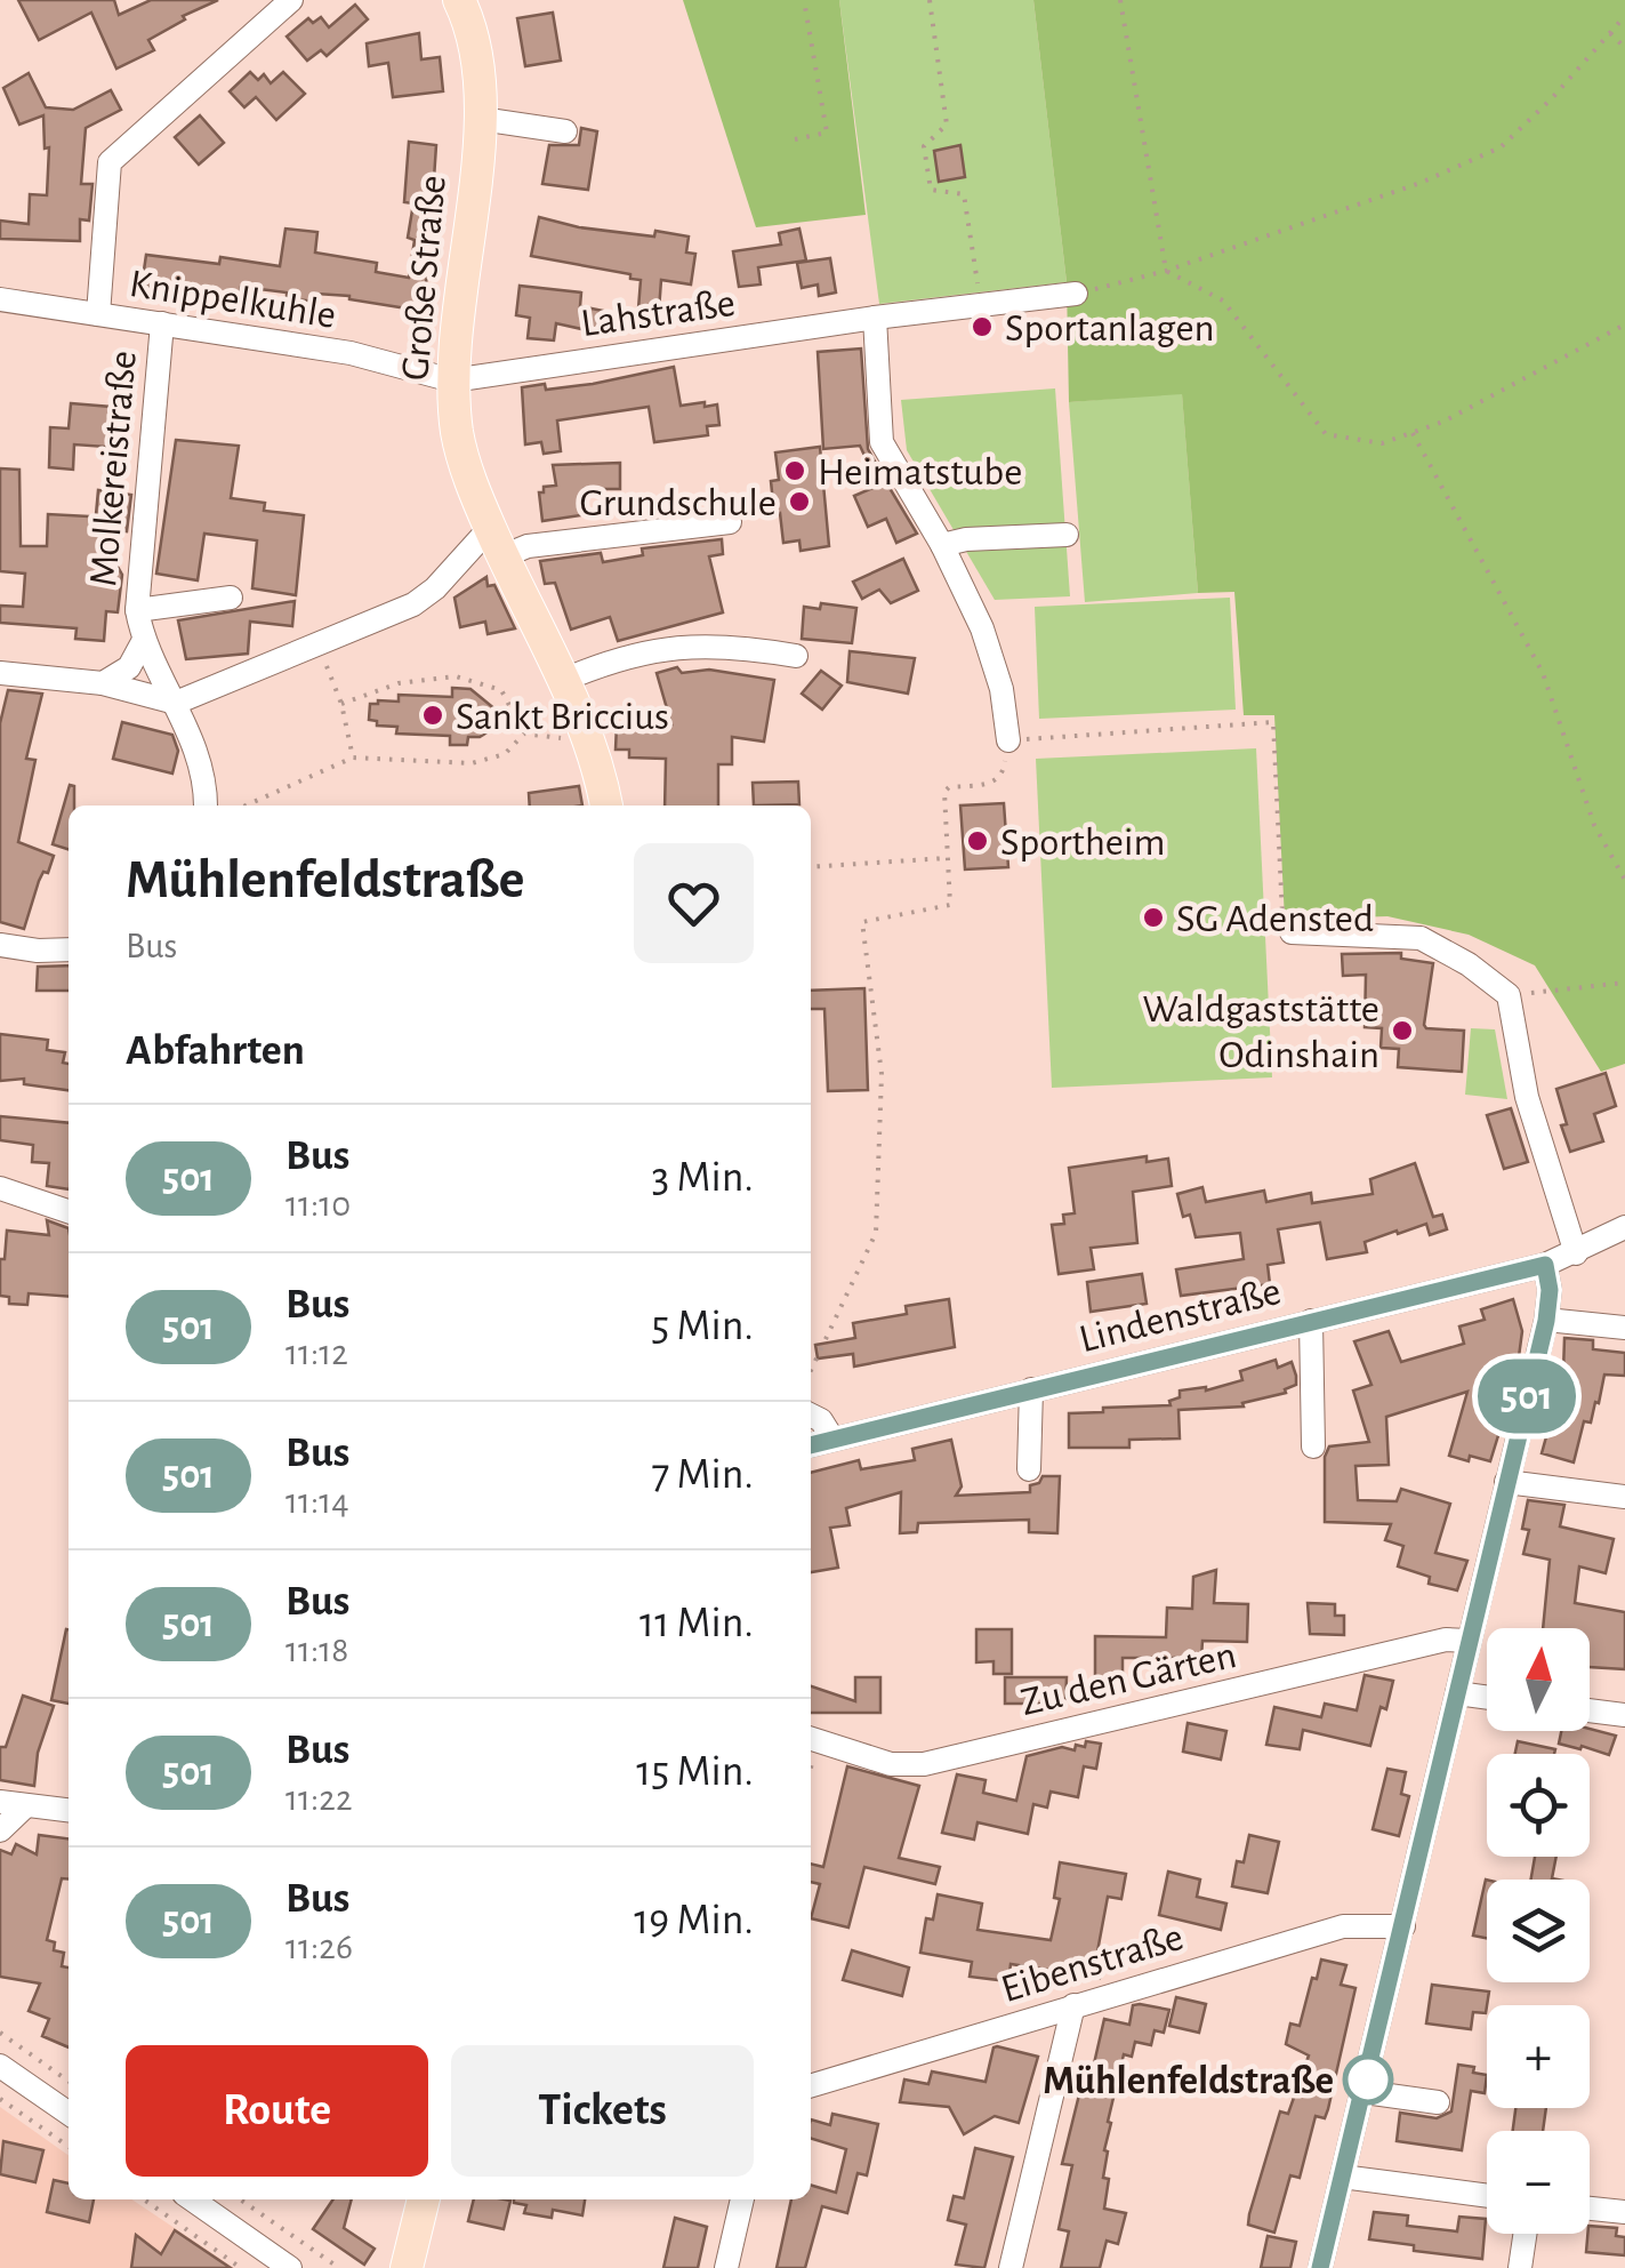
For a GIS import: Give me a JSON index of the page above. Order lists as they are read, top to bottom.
{
  "streets": {
    "main road": ["Große Straße"],
    "street": [
      "Knippelkuhle",
      "Lahstraße",
      "Molkereistraße",
      "Lindenstraße",
      "Zu den Gärten",
      "Eibenstraße"
    ]
  },
  "crossings": [
    ["Große Straße", "Knippelkuhle"],
    ["Große Straße", "Lahstraße"],
    ["Knippelkuhle", "Lahstraße"],
    ["Knippelkuhle", "Molkereistraße"]
  ],
  "places": [
    "Sportanlagen",
    "Heimatstube",
    "Grundschule",
    "Sankt Briccius",
    "Sportheim",
    "SG Adensted",
    "Waldgaststätte Odinshain",
    "Mühlenfeldstraße"
  ],
  "lines": ["bus line 501"],
  "north": "top",
  "page": {
    "on_map": "501",
    "heading": [
      ["Mühlenfeldstraße", "Bus"],
      "Abfahrten"
    ],
    "list": [
      {
        "mark": "501",
        "name": "Bus",
        "note": "11:10",
        "value": "3 Min."
      },
      {
        "mark": "501",
        "name": "Bus",
        "note": "11:12",
        "value": "5 Min."
      },
      {
        "mark": "501",
        "name": "Bus",
        "note": "11:14",
        "value": "7 Min."
      },
      {
        "mark": "501",
        "name": "Bus",
        "note": "11:18",
        "value": "11 Min."
      },
      {
        "mark": "501",
        "name": "Bus",
        "note": "11:22",
        "value": "15 Min."
      },
      {
        "mark": "501",
        "name": "Bus",
        "note": "11:26",
        "value": "19 Min."
      }
    ],
    "map_buttons": ["+", "−"],
    "buttons": ["Route", "Tickets"]
  }
}
